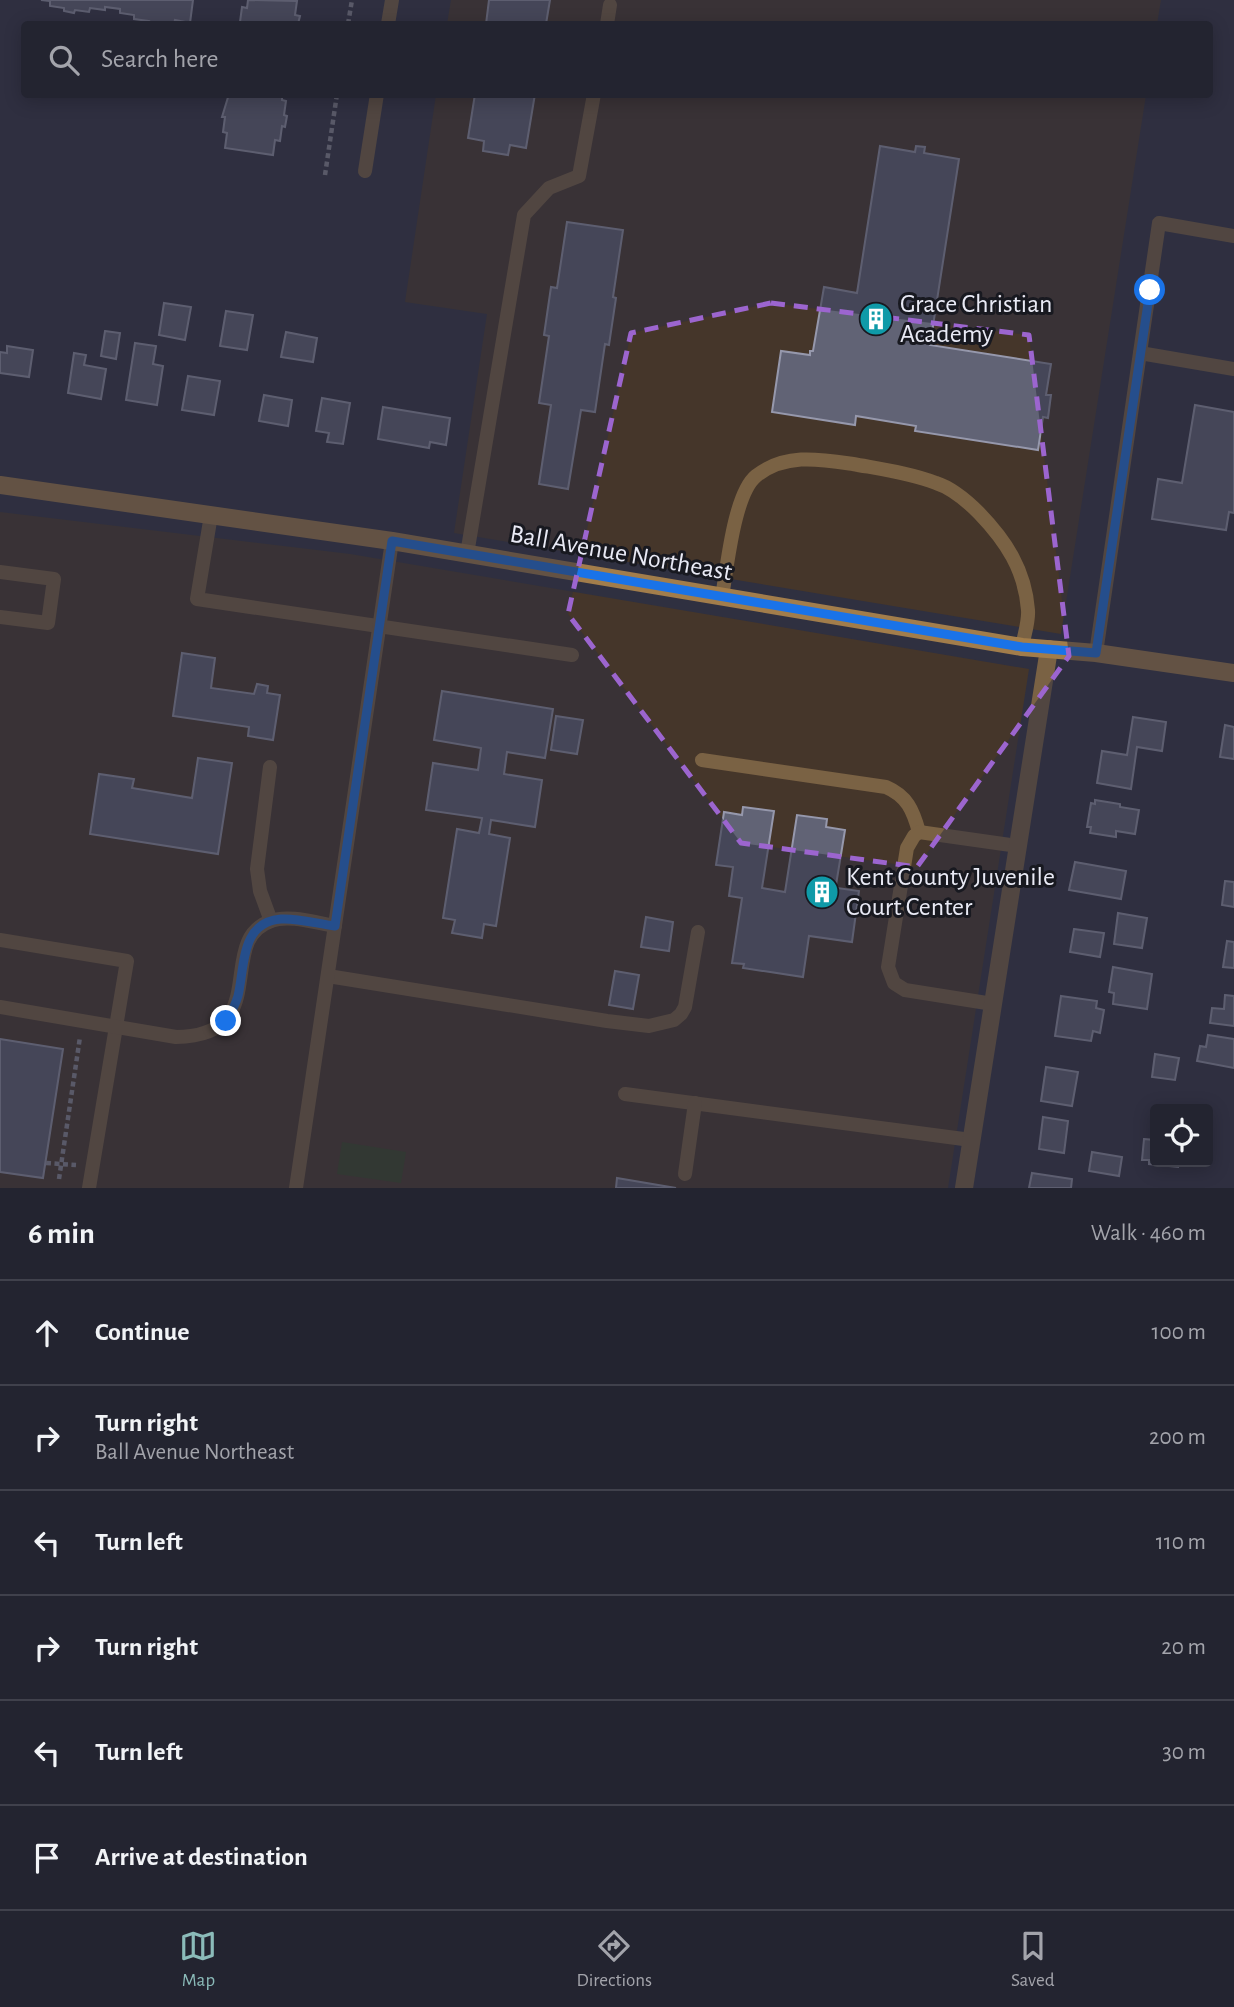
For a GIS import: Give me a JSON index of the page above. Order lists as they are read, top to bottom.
{
  "streets": {
    "street": ["Ball Avenue Northeast"]
  },
  "places": {
    "building": ["Grace Christian Academy", "Kent County Juvenile Court Center"]
  },
  "page": {
    "search": "Search here",
    "heading": ["6 min", "Walk · 460 m"],
    "list": [
      ["Continue", "100 m"],
      ["Turn right", "Ball Avenue Northeast", "200 m"],
      ["Turn left", "110 m"],
      ["Turn right", "20 m"],
      ["Turn left", "30 m"],
      "Arrive at destination"
    ],
    "nav": ["Map", "Directions", "Saved"]
  }
}
